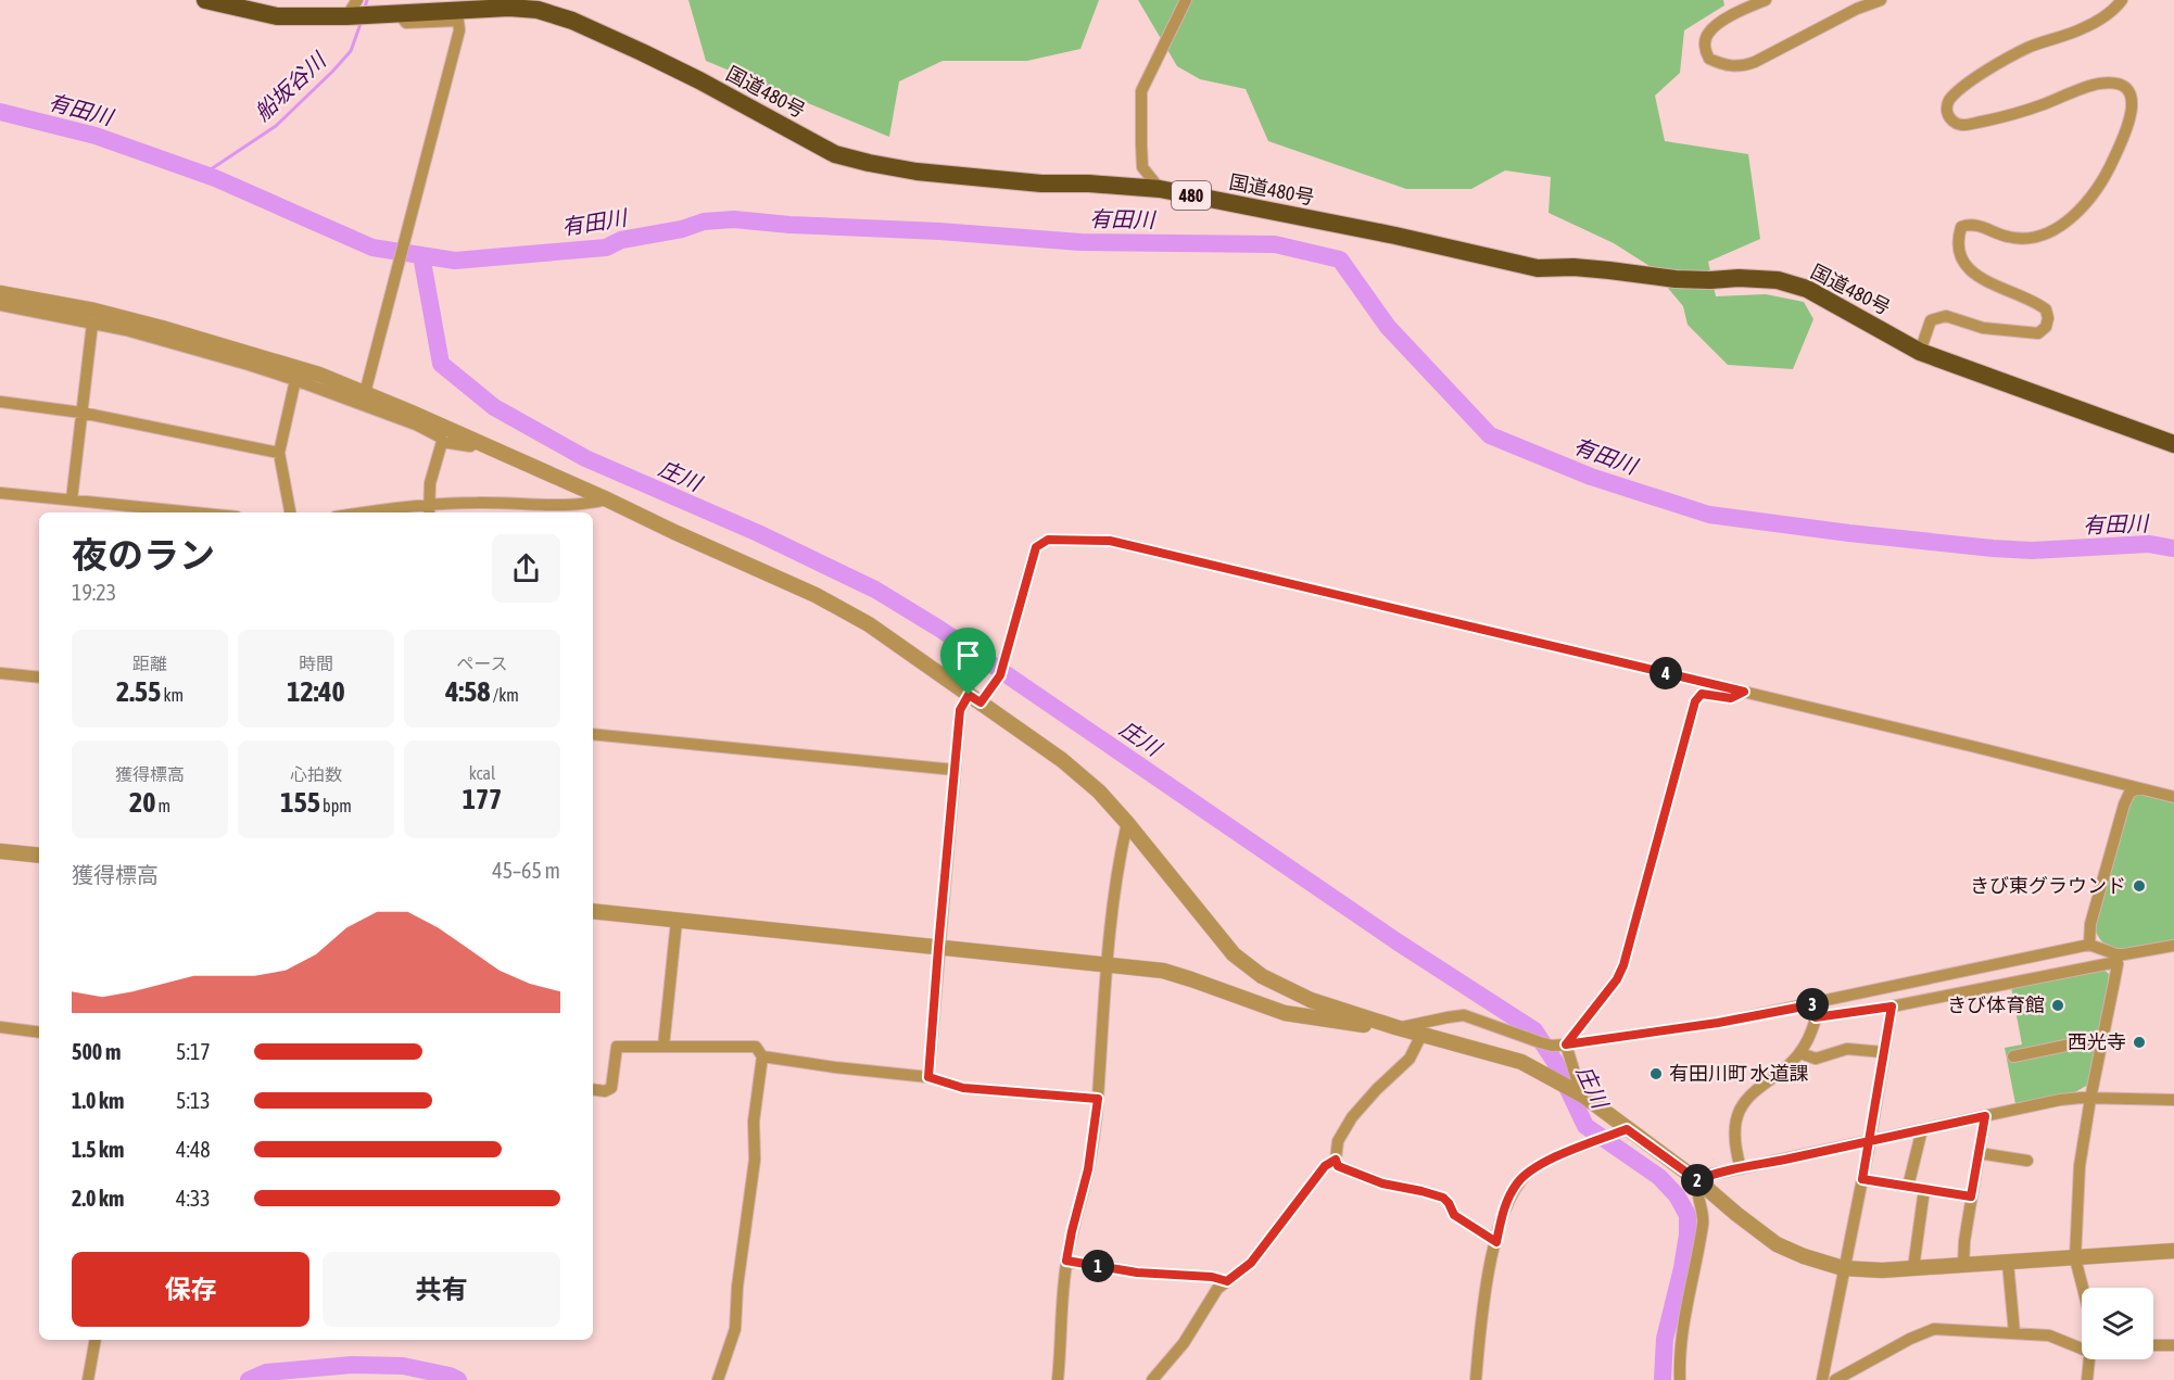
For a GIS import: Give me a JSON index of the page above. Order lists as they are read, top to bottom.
{
  "streets": {
    "highway": ["国道480号", "480"]
  },
  "water": ["船坂谷川", "有田川", "庄川"],
  "places": [
    "きび東グラウンド",
    "きび体育館",
    "西光寺",
    "有田川町 水道課"
  ],
  "page": {
    "heading": ["夜のラン", "19:23"],
    "stats": [
      ["距離", "2.55 km"],
      ["時間", "12:40"],
      ["ペース", "4:58 /km"],
      ["獲得標高", "20 m"],
      ["心拍数", "155 bpm"],
      ["kcal", "177"]
    ],
    "pins": [
      "4",
      "3",
      "2",
      "1"
    ],
    "chart": ["獲得標高", "45–65 m"],
    "list": [
      {
        "name": "500 m",
        "note": "5:17"
      },
      {
        "name": "1.0 km",
        "note": "5:13"
      },
      {
        "name": "1.5 km",
        "note": "4:48"
      },
      {
        "name": "2.0 km",
        "note": "4:33"
      }
    ],
    "buttons": ["保存", "共有"]
  }
}
